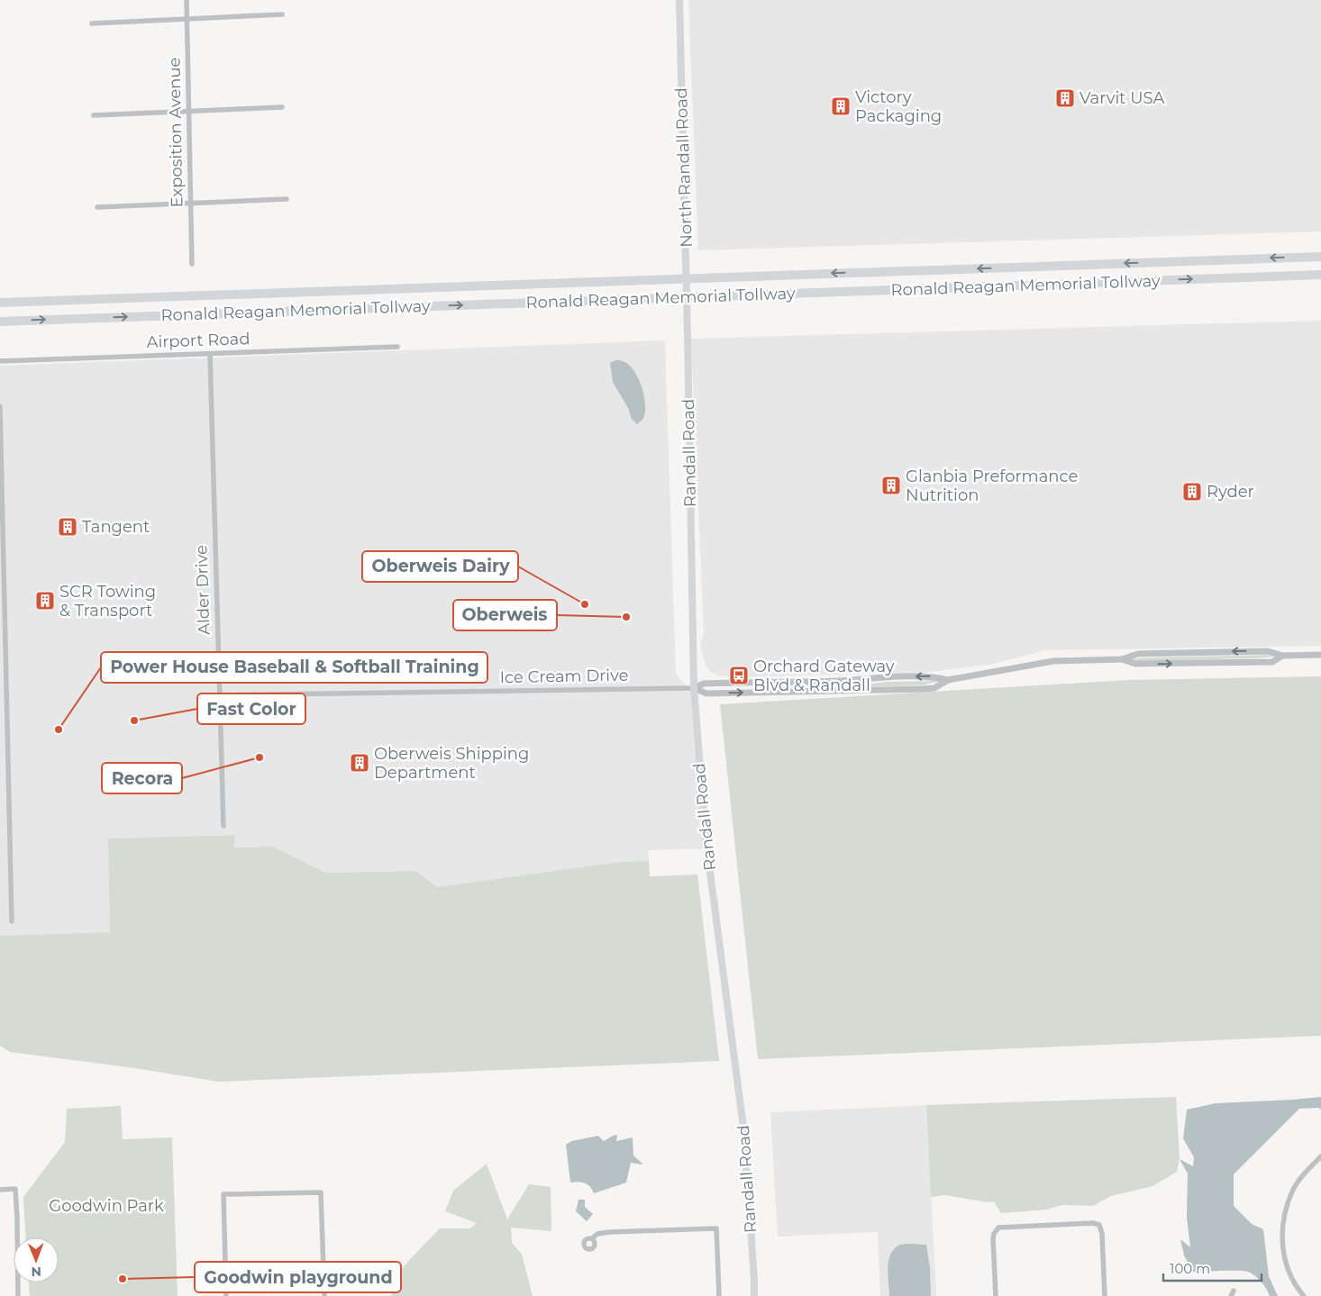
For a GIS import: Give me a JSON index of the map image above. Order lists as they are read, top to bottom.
{
  "streets": {
    "highway": ["Ronald Reagan Memorial Tollway"],
    "main road": ["North Randall Road", "Randall Road"],
    "street": [
      "Exposition Avenue",
      "Airport Road",
      "Alder Drive",
      "Ice Cream Drive"
    ]
  },
  "crossings": [
    ["North Randall Road", "Randall Road"],
    ["Airport Road", "Alder Drive"],
    ["Randall Road", "Ice Cream Drive"],
    ["Alder Drive", "Ice Cream Drive"]
  ],
  "parks": ["Goodwin Park"],
  "places": {
    "building": [
      "Varvit USA",
      "Victory Packaging",
      "Glanbia Preformance Nutrition",
      "Ryder",
      "Tangent",
      "SCR Towing & Transport",
      "Oberweis Shipping Department"
    ],
    "other": [
      "Oberweis Dairy",
      "Oberweis",
      "Fast Color",
      "Power House Baseball & Softball Training",
      "Recora",
      "Goodwin playground"
    ],
    "bus stop": ["Orchard Gateway Blvd & Randall"]
  },
  "scale_bar": "100 m",
  "north": "bottom"
}
